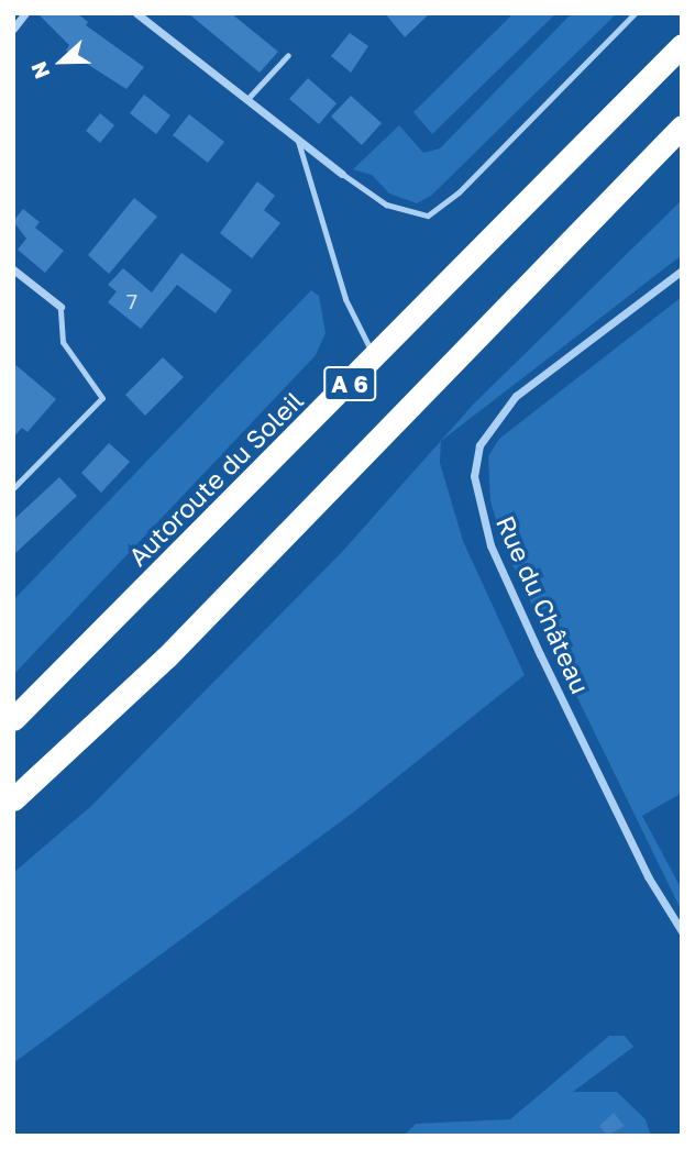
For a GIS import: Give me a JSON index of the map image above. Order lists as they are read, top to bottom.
{
  "streets": {
    "highway": ["A 6", "Autoroute du Soleil"],
    "street": ["Rue du Château"]
  },
  "house_numbers": ["7"],
  "north": "left"
}
